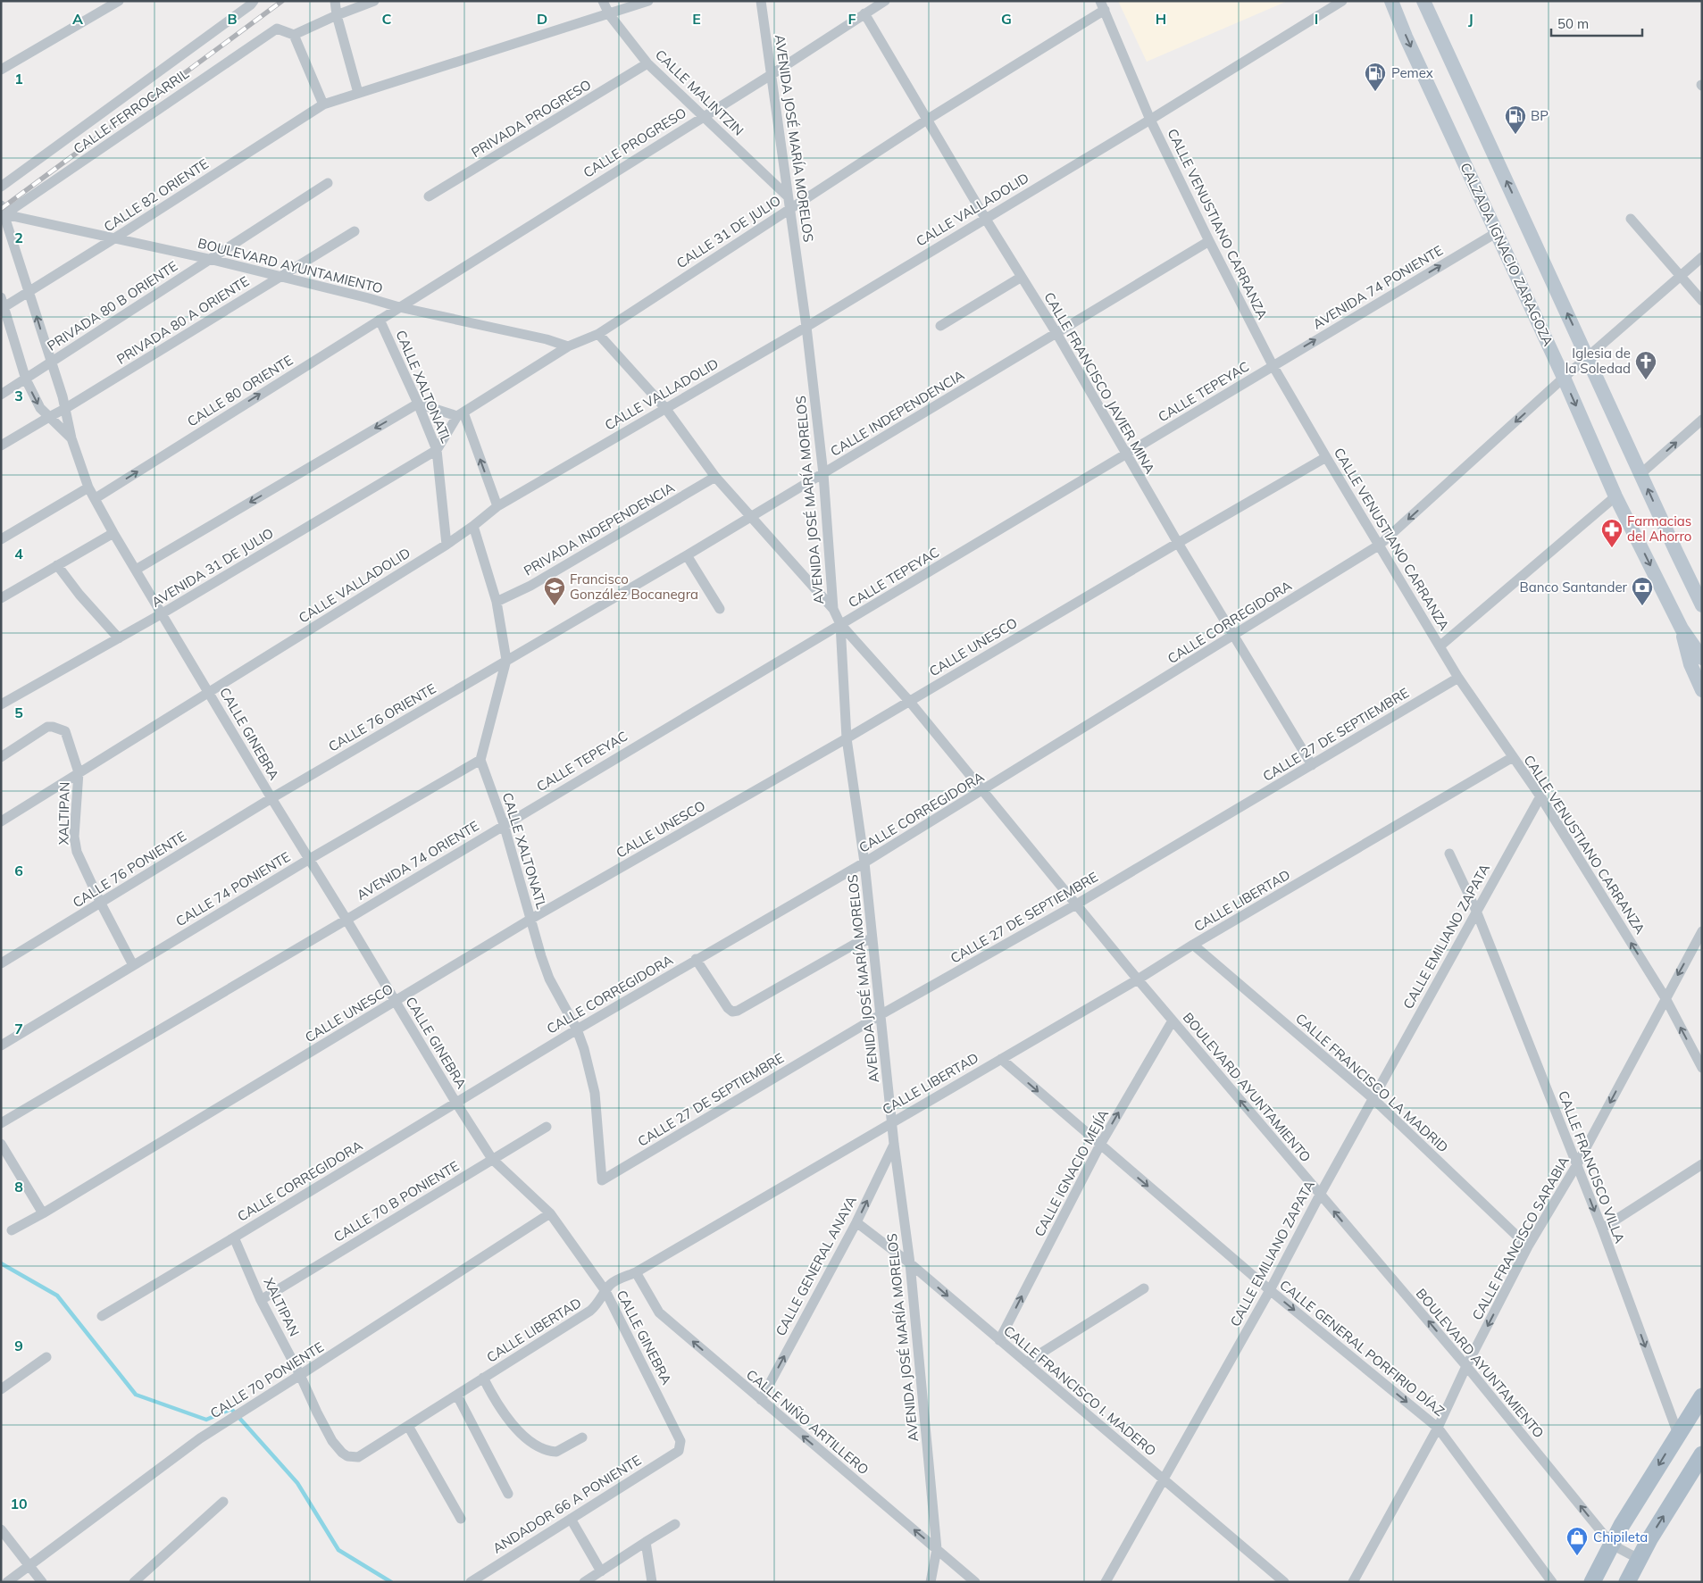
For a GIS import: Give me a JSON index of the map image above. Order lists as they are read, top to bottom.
{
  "streets": {
    "main road": ["CALZADA IGNACIO ZARAGOZA"],
    "street": [
      "CALLE MALINTZIN",
      "CALLE FERROCARRIL",
      "PRIVADA PROGRESO",
      "AVENIDA JOSÉ MARÍA MORELOS",
      "CALLE PROGRESO",
      "CALLE 82 ORIENTE",
      "CALLE VALLADOLID",
      "CALLE VENUSTIANO CARRANZA",
      "CALLE 31 DE JULIO",
      "BOULEVARD AYUNTAMIENTO",
      "AVENIDA 74 PONIENTE",
      "PRIVADA 80 B ORIENTE",
      "PRIVADA 80 A ORIENTE",
      "CALLE FRANCISCO JAVIER MINA",
      "CALLE XALTONATL",
      "CALLE 80 ORIENTE",
      "CALLE TEPEYAC",
      "CALLE INDEPENDENCIA",
      "PRIVADA INDEPENDENCIA",
      "AVENIDA 31 DE JULIO",
      "CALLE CORREGIDORA",
      "CALLE UNESCO",
      "CALLE 76 ORIENTE",
      "CALLE GINEBRA",
      "CALLE 27 DE SEPTIEMBRE",
      "XALTIPAN",
      "AVENIDA 74 ORIENTE",
      "CALLE 76 PONIENTE",
      "CALLE 74 PONIENTE",
      "CALLE LIBERTAD",
      "CALLE EMILIANO ZAPATA",
      "CALLE FRANCISCO LA MADRID",
      "CALLE FRANCISCO VILLA",
      "CALLE IGNACIO MEJÍA",
      "CALLE 70 B PONIENTE",
      "CALLE FRANCISCO SARABIA",
      "CALLE GENERAL ANAYA",
      "CALLE GENERAL PORFIRIO DÍAZ",
      "CALLE 70 PONIENTE",
      "CALLE FRANCISCO I. MADERO",
      "CALLE NIÑO ARTILLERO",
      "ANDADOR 66 A PONIENTE"
    ]
  },
  "crossings": [
    ["CALLE MALINTZIN", "PRIVADA PROGRESO"],
    ["CALLE MALINTZIN", "AVENIDA JOSÉ MARÍA MORELOS"],
    ["CALLE MALINTZIN", "CALLE PROGRESO"],
    ["CALLE MALINTZIN", "CALLE 82 ORIENTE"],
    ["CALLE FERROCARRIL", "BOULEVARD AYUNTAMIENTO"],
    ["CALLE FERROCARRIL", "CALLE GINEBRA"],
    ["AVENIDA JOSÉ MARÍA MORELOS", "CALLE PROGRESO"],
    ["AVENIDA JOSÉ MARÍA MORELOS", "CALLE VALLADOLID"],
    ["AVENIDA JOSÉ MARÍA MORELOS", "CALLE 31 DE JULIO"],
    ["AVENIDA JOSÉ MARÍA MORELOS", "BOULEVARD AYUNTAMIENTO"],
    ["AVENIDA JOSÉ MARÍA MORELOS", "CALLE TEPEYAC"],
    ["AVENIDA JOSÉ MARÍA MORELOS", "CALLE INDEPENDENCIA"],
    ["AVENIDA JOSÉ MARÍA MORELOS", "CALLE CORREGIDORA"],
    ["AVENIDA JOSÉ MARÍA MORELOS", "CALLE UNESCO"],
    ["AVENIDA JOSÉ MARÍA MORELOS", "CALLE 27 DE SEPTIEMBRE"],
    ["AVENIDA JOSÉ MARÍA MORELOS", "CALLE LIBERTAD"],
    ["AVENIDA JOSÉ MARÍA MORELOS", "CALLE GENERAL ANAYA"],
    ["AVENIDA JOSÉ MARÍA MORELOS", "CALLE FRANCISCO I. MADERO"],
    ["AVENIDA JOSÉ MARÍA MORELOS", "CALLE NIÑO ARTILLERO"],
    ["CALLE PROGRESO", "BOULEVARD AYUNTAMIENTO"],
    ["CALLE PROGRESO", "CALLE FRANCISCO JAVIER MINA"],
    ["CALLE PROGRESO", "CALLE 80 ORIENTE"],
    ["CALLE 82 ORIENTE", "BOULEVARD AYUNTAMIENTO"],
    ["CALLE 82 ORIENTE", "CALLE GINEBRA"],
    ["CALLE VALLADOLID", "CALLE VENUSTIANO CARRANZA"],
    ["CALLE VALLADOLID", "CALLE FRANCISCO JAVIER MINA"],
    ["CALLE VALLADOLID", "CALLE XALTONATL"],
    ["CALLE VALLADOLID", "CALLE GINEBRA"],
    ["CALLE VALLADOLID", "XALTIPAN"],
    ["CALLE VENUSTIANO CARRANZA", "CALLE 31 DE JULIO"],
    ["CALLE VENUSTIANO CARRANZA", "AVENIDA 74 PONIENTE"],
    ["CALLE VENUSTIANO CARRANZA", "CALLE TEPEYAC"],
    ["CALLE VENUSTIANO CARRANZA", "CALLE INDEPENDENCIA"],
    ["CALLE VENUSTIANO CARRANZA", "CALLE CORREGIDORA"],
    ["CALLE VENUSTIANO CARRANZA", "CALLE UNESCO"],
    ["CALLE VENUSTIANO CARRANZA", "CALLE 27 DE SEPTIEMBRE"],
    ["CALLE VENUSTIANO CARRANZA", "CALLE LIBERTAD"],
    ["CALLE VENUSTIANO CARRANZA", "CALLE EMILIANO ZAPATA"],
    ["CALLE VENUSTIANO CARRANZA", "CALLE FRANCISCO SARABIA"],
    ["CALLE 31 DE JULIO", "BOULEVARD AYUNTAMIENTO"],
    ["CALLE 31 DE JULIO", "CALLE FRANCISCO JAVIER MINA"],
    ["CALLE 31 DE JULIO", "CALLE XALTONATL"],
    ["CALLE 31 DE JULIO", "AVENIDA 31 DE JULIO"],
    ["CALZADA IGNACIO ZARAGOZA", "AVENIDA 74 PONIENTE"],
    ["CALZADA IGNACIO ZARAGOZA", "CALLE CORREGIDORA"],
    ["BOULEVARD AYUNTAMIENTO", "PRIVADA 80 B ORIENTE"],
    ["BOULEVARD AYUNTAMIENTO", "PRIVADA 80 A ORIENTE"],
    ["BOULEVARD AYUNTAMIENTO", "CALLE 80 ORIENTE"],
    ["BOULEVARD AYUNTAMIENTO", "CALLE TEPEYAC"],
    ["BOULEVARD AYUNTAMIENTO", "CALLE CORREGIDORA"],
    ["BOULEVARD AYUNTAMIENTO", "CALLE UNESCO"],
    ["BOULEVARD AYUNTAMIENTO", "CALLE GINEBRA"],
    ["BOULEVARD AYUNTAMIENTO", "CALLE 27 DE SEPTIEMBRE"],
    ["BOULEVARD AYUNTAMIENTO", "CALLE LIBERTAD"],
    ["BOULEVARD AYUNTAMIENTO", "CALLE EMILIANO ZAPATA"],
    ["BOULEVARD AYUNTAMIENTO", "CALLE IGNACIO MEJÍA"],
    ["BOULEVARD AYUNTAMIENTO", "CALLE FRANCISCO SARABIA"],
    ["AVENIDA 74 PONIENTE", "CALLE TEPEYAC"],
    ["PRIVADA 80 B ORIENTE", "CALLE GINEBRA"],
    ["PRIVADA 80 A ORIENTE", "CALLE GINEBRA"],
    ["CALLE FRANCISCO JAVIER MINA", "CALLE TEPEYAC"],
    ["CALLE FRANCISCO JAVIER MINA", "CALLE INDEPENDENCIA"],
    ["CALLE FRANCISCO JAVIER MINA", "CALLE CORREGIDORA"],
    ["CALLE FRANCISCO JAVIER MINA", "CALLE UNESCO"],
    ["CALLE FRANCISCO JAVIER MINA", "CALLE 27 DE SEPTIEMBRE"],
    ["CALLE XALTONATL", "CALLE 80 ORIENTE"],
    ["CALLE XALTONATL", "CALLE TEPEYAC"],
    ["CALLE XALTONATL", "AVENIDA 31 DE JULIO"],
    ["CALLE XALTONATL", "CALLE CORREGIDORA"],
    ["CALLE XALTONATL", "CALLE UNESCO"],
    ["CALLE XALTONATL", "CALLE 27 DE SEPTIEMBRE"],
    ["CALLE XALTONATL", "AVENIDA 74 ORIENTE"],
    ["CALLE XALTONATL", "CALLE 74 PONIENTE"],
    ["CALLE 80 ORIENTE", "CALLE GINEBRA"],
    ["CALLE TEPEYAC", "AVENIDA 74 ORIENTE"],
    ["CALLE INDEPENDENCIA", "CALLE 76 ORIENTE"],
    ["AVENIDA 31 DE JULIO", "CALLE GINEBRA"],
    ["CALLE CORREGIDORA", "CALLE GINEBRA"],
    ["CALLE CORREGIDORA", "XALTIPAN"],
    ["CALLE UNESCO", "CALLE GINEBRA"],
    ["CALLE 76 ORIENTE", "CALLE GINEBRA"],
    ["CALLE 76 ORIENTE", "CALLE 76 PONIENTE"],
    ["CALLE GINEBRA", "AVENIDA 74 ORIENTE"],
    ["CALLE GINEBRA", "CALLE 76 PONIENTE"],
    ["CALLE GINEBRA", "CALLE 74 PONIENTE"],
    ["CALLE GINEBRA", "CALLE LIBERTAD"],
    ["CALLE GINEBRA", "CALLE 70 B PONIENTE"],
    ["CALLE GINEBRA", "CALLE 70 PONIENTE"],
    ["CALLE GINEBRA", "ANDADOR 66 A PONIENTE"],
    ["XALTIPAN", "CALLE 76 PONIENTE"],
    ["XALTIPAN", "CALLE 74 PONIENTE"],
    ["XALTIPAN", "CALLE LIBERTAD"],
    ["XALTIPAN", "CALLE 70 B PONIENTE"],
    ["XALTIPAN", "CALLE 70 PONIENTE"],
    ["CALLE LIBERTAD", "CALLE FRANCISCO LA MADRID"],
    ["CALLE LIBERTAD", "CALLE GENERAL PORFIRIO DÍAZ"],
    ["CALLE LIBERTAD", "CALLE NIÑO ARTILLERO"],
    ["CALLE EMILIANO ZAPATA", "CALLE FRANCISCO LA MADRID"],
    ["CALLE EMILIANO ZAPATA", "CALLE FRANCISCO VILLA"],
    ["CALLE EMILIANO ZAPATA", "CALLE GENERAL PORFIRIO DÍAZ"],
    ["CALLE EMILIANO ZAPATA", "CALLE FRANCISCO I. MADERO"],
    ["CALLE FRANCISCO LA MADRID", "CALLE FRANCISCO SARABIA"],
    ["CALLE FRANCISCO VILLA", "CALLE FRANCISCO SARABIA"],
    ["CALLE IGNACIO MEJÍA", "CALLE GENERAL PORFIRIO DÍAZ"],
    ["CALLE IGNACIO MEJÍA", "CALLE FRANCISCO I. MADERO"],
    ["CALLE FRANCISCO SARABIA", "CALLE GENERAL PORFIRIO DÍAZ"],
    ["CALLE GENERAL ANAYA", "CALLE FRANCISCO I. MADERO"],
    ["CALLE GENERAL ANAYA", "CALLE NIÑO ARTILLERO"]
  ],
  "one_way": [
    "BOULEVARD AYUNTAMIENTO",
    "AVENIDA 74 PONIENTE",
    "CALLE FRANCISCO VILLA",
    "CALLE IGNACIO MEJÍA",
    "CALLE FRANCISCO SARABIA",
    "CALLE GENERAL ANAYA",
    "CALLE GENERAL PORFIRIO DÍAZ",
    "CALLE NIÑO ARTILLERO"
  ],
  "places": {
    "fuel station": ["Pemex", "BP"],
    "church": ["Iglesia de la Soledad"],
    "pharmacy": ["Farmacias del Ahorro"],
    "school or university": ["Francisco González Bocanegra"],
    "bank": ["Banco Santander"],
    "shop": ["Chipileta"]
  },
  "scale_bar": "50 m",
  "grid": {
    "columns": [
      "A",
      "B",
      "C",
      "D",
      "E",
      "F",
      "G",
      "H",
      "I",
      "J"
    ],
    "rows": [
      "1",
      "2",
      "3",
      "4",
      "5",
      "6",
      "7",
      "8",
      "9",
      "10"
    ]
  }
}
